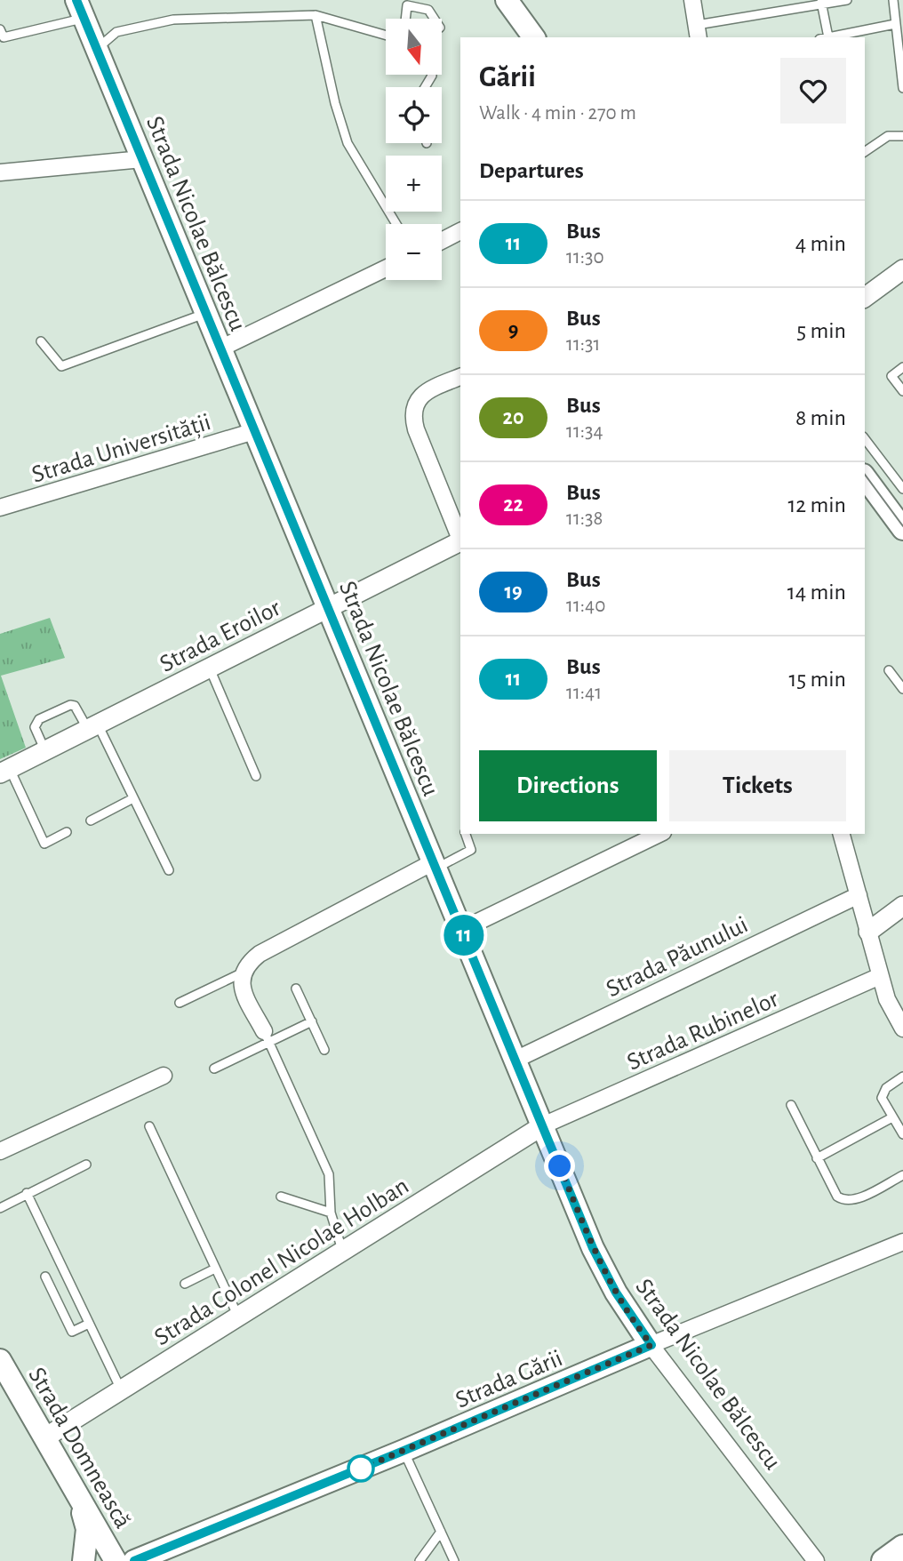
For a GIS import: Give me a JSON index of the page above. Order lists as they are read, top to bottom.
{
  "streets": {
    "main road": ["Strada Nicolae Bălcescu", "Strada Gării", "Strada Domnească"],
    "street": [
      "Strada Universității",
      "Strada Eroilor",
      "Strada Păunului",
      "Strada Rubinelor",
      "Strada Colonel Nicolae Holban"
    ]
  },
  "crossings": [
    ["Strada Nicolae Bălcescu", "Strada Universității"],
    ["Strada Nicolae Bălcescu", "Strada Eroilor"],
    ["Strada Nicolae Bălcescu", "Strada Păunului"],
    ["Strada Nicolae Bălcescu", "Strada Rubinelor"],
    ["Strada Nicolae Bălcescu", "Strada Colonel Nicolae Holban"],
    ["Strada Nicolae Bălcescu", "Strada Gării"],
    ["Strada Rubinelor", "Strada Colonel Nicolae Holban"],
    ["Strada Colonel Nicolae Holban", "Strada Domnească"]
  ],
  "lines": ["bus line 11"],
  "north": "bottom",
  "page": {
    "on_map": "11",
    "map_buttons": ["+", "−"],
    "heading": [
      ["Gării", "Walk · 4 min · 270 m"],
      "Departures"
    ],
    "list": [
      {
        "mark": "11",
        "name": "Bus",
        "note": "11:30",
        "value": "4 min"
      },
      {
        "mark": "9",
        "name": "Bus",
        "note": "11:31",
        "value": "5 min"
      },
      {
        "mark": "20",
        "name": "Bus",
        "note": "11:34",
        "value": "8 min"
      },
      {
        "mark": "22",
        "name": "Bus",
        "note": "11:38",
        "value": "12 min"
      },
      {
        "mark": "19",
        "name": "Bus",
        "note": "11:40",
        "value": "14 min"
      },
      {
        "mark": "11",
        "name": "Bus",
        "note": "11:41",
        "value": "15 min"
      }
    ],
    "buttons": ["Directions", "Tickets"]
  }
}
